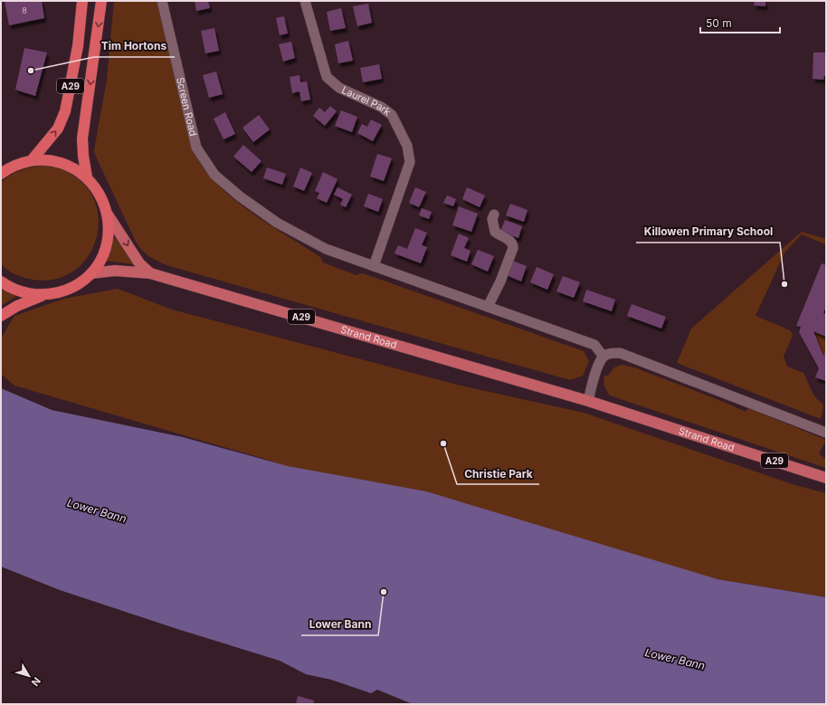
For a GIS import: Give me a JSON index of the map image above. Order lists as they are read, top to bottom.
{
  "streets": {
    "highway": ["A29"],
    "main road": ["Strand Road"],
    "street": ["Laurel Park", "Screen Road"]
  },
  "crossings": [
    ["A29", "Strand Road"],
    ["Laurel Park", "Screen Road"]
  ],
  "water": ["Lower Bann"],
  "places": [
    "Tim Hortons",
    "Killowen Primary School",
    "Christie Park",
    "Lower Bann"
  ],
  "house_numbers": ["8"],
  "scale_bar": "50 m",
  "north": "bottom right"
}
